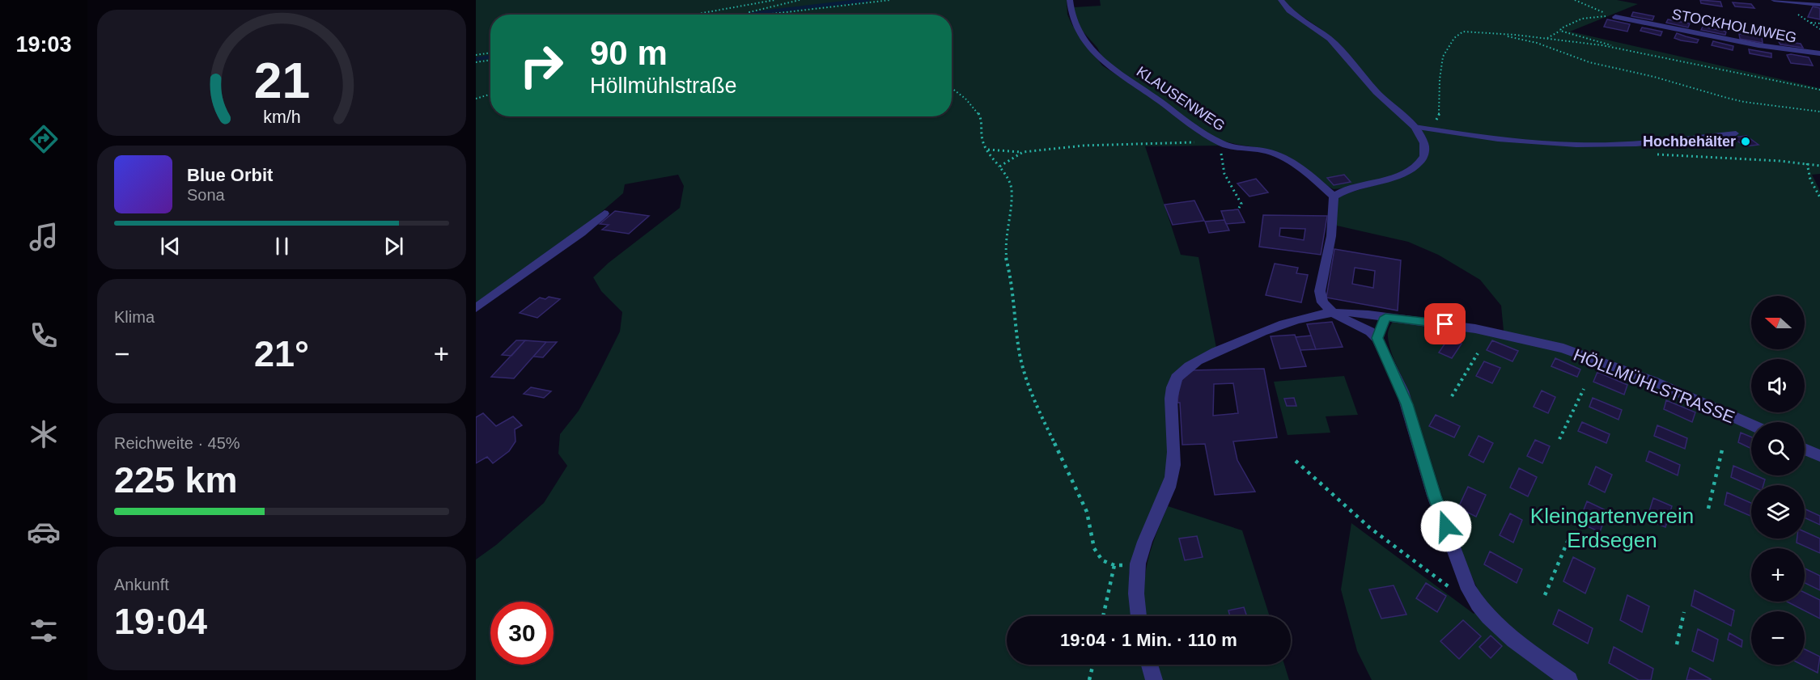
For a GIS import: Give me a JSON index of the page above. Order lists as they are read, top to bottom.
{
  "streets": {
    "street": ["STOCKHOLMWEG", "KLAUSENWEG", "HÖLLMÜHLSTRASSE"]
  },
  "parks": ["Kleingartenverein Erdsegen"],
  "places": ["Hochbehälter"],
  "north": "left",
  "page": {
    "tabs": "19:03",
    "turn": ["90 m", "Höllmühlstraße"],
    "song": ["Blue Orbit", "Sona"],
    "tile": [
      "Klima",
      ["Reichweite · 45%", "225 km"],
      ["Ankunft", "19:04"]
    ],
    "map_buttons": ["+", "−"],
    "heat": ["−", "21°", "+"],
    "limit": "30",
    "trip": "19:04 · 1 Min. · 110 m",
    "gauge": ["21", "km/h"]
  }
}
